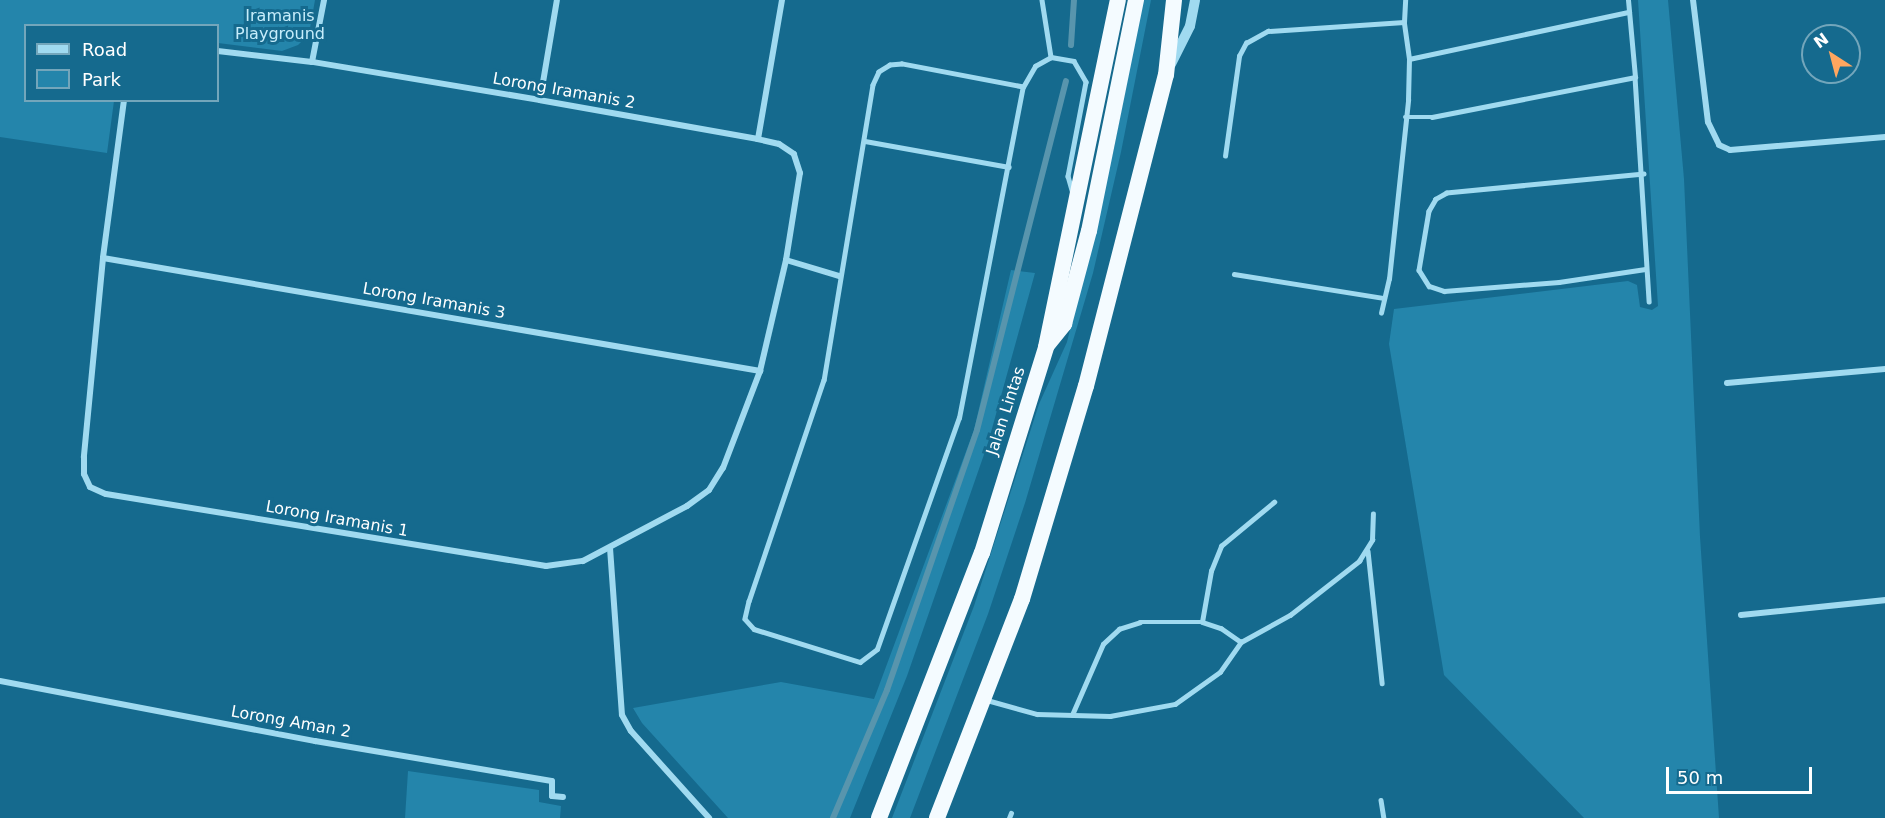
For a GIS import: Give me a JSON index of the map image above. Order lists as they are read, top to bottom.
{
  "streets": {
    "highway": ["Jalan Lintas"],
    "street": [
      "Lorong Iramanis 2",
      "Lorong Iramanis 3",
      "Lorong Iramanis 1",
      "Lorong Aman 2"
    ]
  },
  "crossings": [
    ["Lorong Iramanis 2", "Lorong Iramanis 1"],
    ["Lorong Iramanis 3", "Lorong Iramanis 1"]
  ],
  "parks": ["Iramanis Playground"],
  "legend": ["Road", "Park"],
  "scale_bar": "50 m",
  "north": "top left"
}
